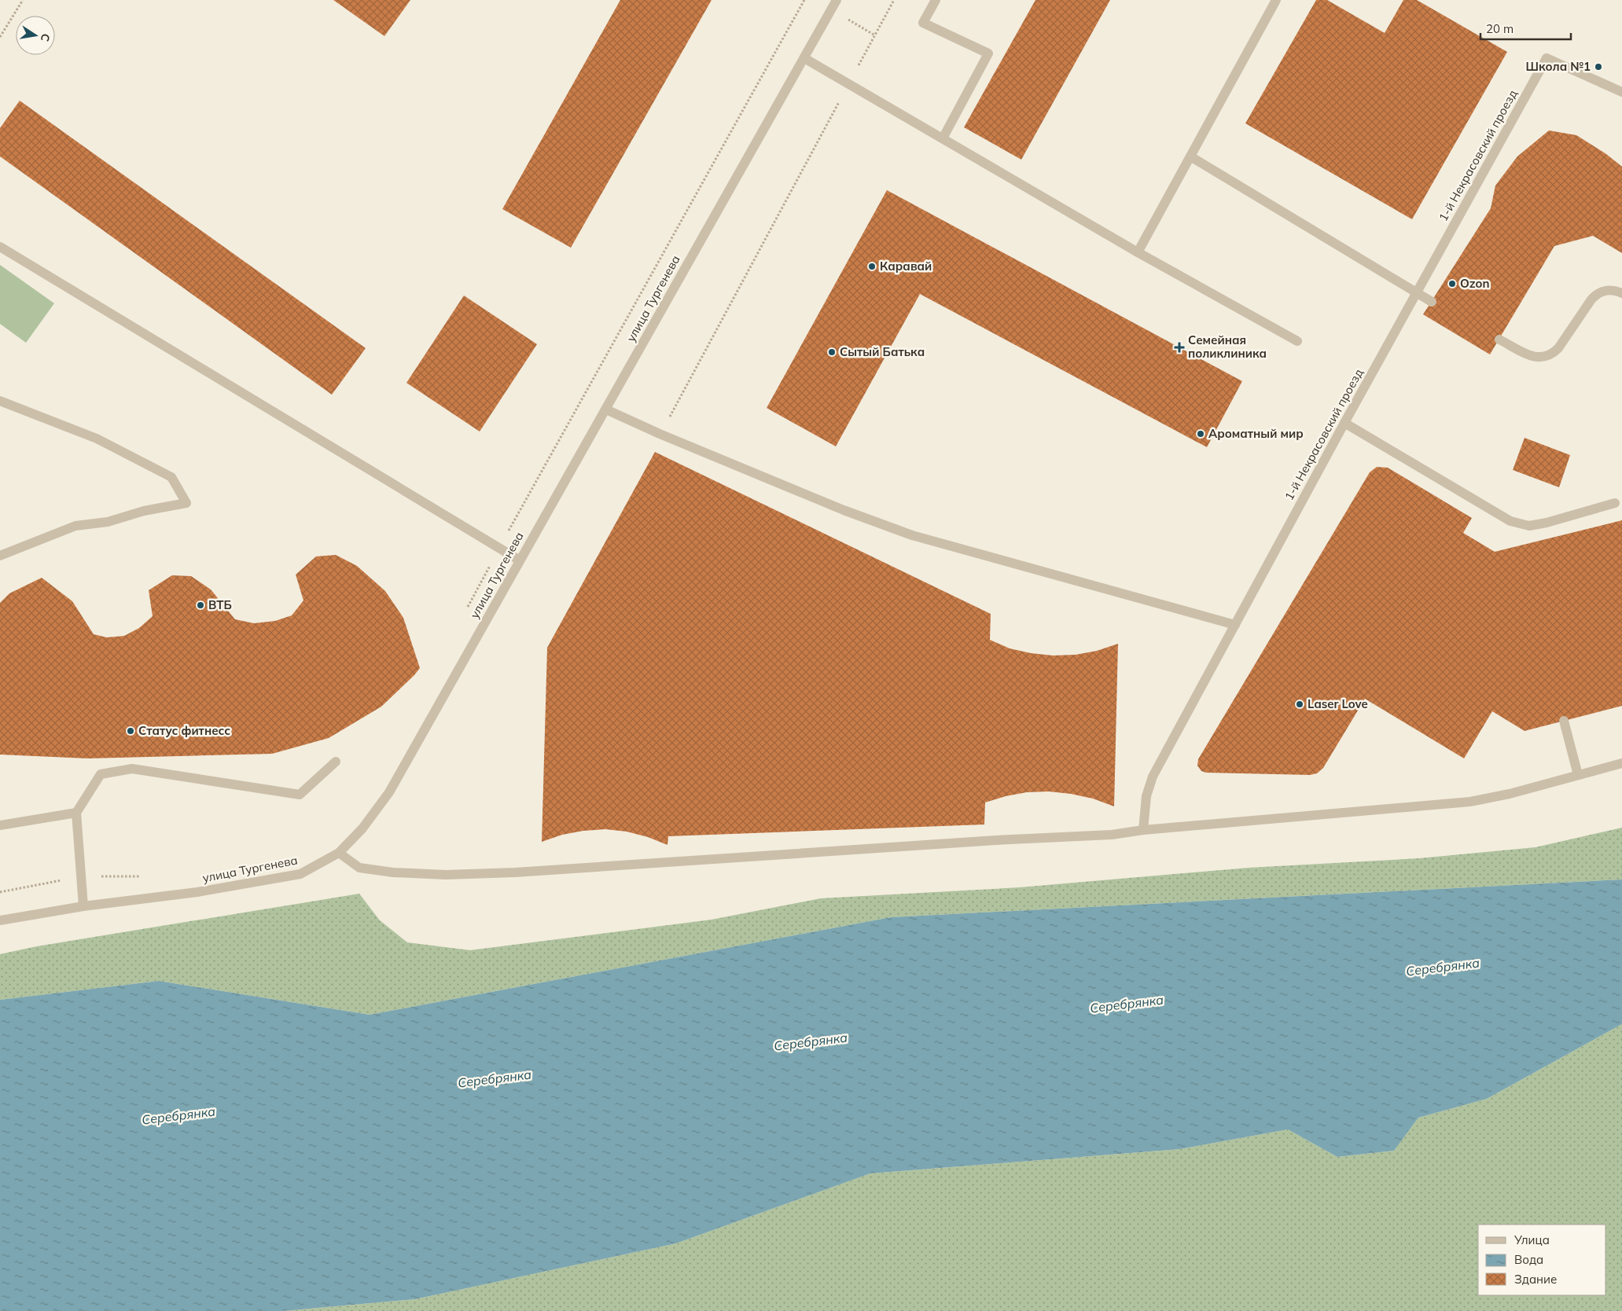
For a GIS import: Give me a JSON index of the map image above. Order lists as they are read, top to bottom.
{
  "streets": {
    "street": ["1-й Некрасовский проезд", "улица Тургенева"]
  },
  "water": ["Серебрянка"],
  "places": {
    "other": [
      "Школа №1",
      "Каравай",
      "Ozon",
      "Сытый Батька",
      "Ароматный мир",
      "ВТБ",
      "Laser Love",
      "Статус фитнесс"
    ],
    "health": ["Семейная поликлиника"]
  },
  "legend": ["Улица", "Вода", "Здание"],
  "scale_bar": "20 m",
  "north": "right"
}
